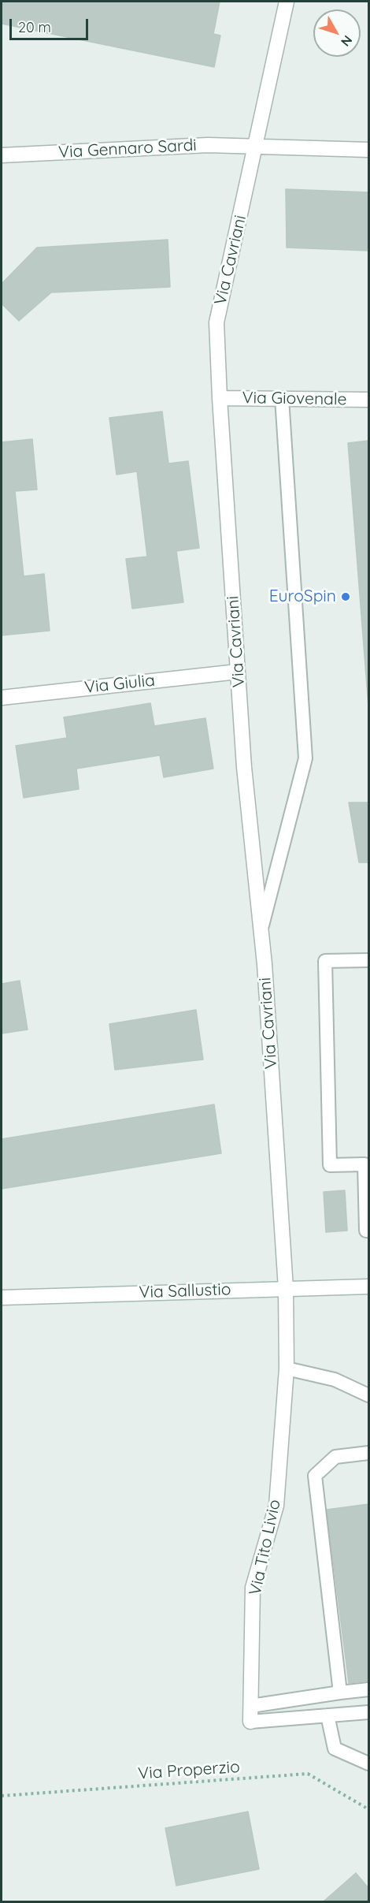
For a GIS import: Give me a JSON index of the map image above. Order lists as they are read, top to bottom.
{
  "streets": {
    "street": [
      "Via Gennaro Sardi",
      "Via Cavriani",
      "Via Giovenale",
      "Via Giulia",
      "Via Sallustio",
      "Via Tito Livio"
    ],
    "path": ["Via Properzio"]
  },
  "crossings": [
    ["Via Gennaro Sardi", "Via Cavriani"],
    ["Via Cavriani", "Via Giovenale"],
    ["Via Cavriani", "Via Giulia"],
    ["Via Cavriani", "Via Sallustio"],
    ["Via Cavriani", "Via Tito Livio"],
    ["Via Sallustio", "Via Tito Livio"]
  ],
  "places": ["EuroSpin"],
  "scale_bar": "20 m",
  "north": "bottom right"
}
